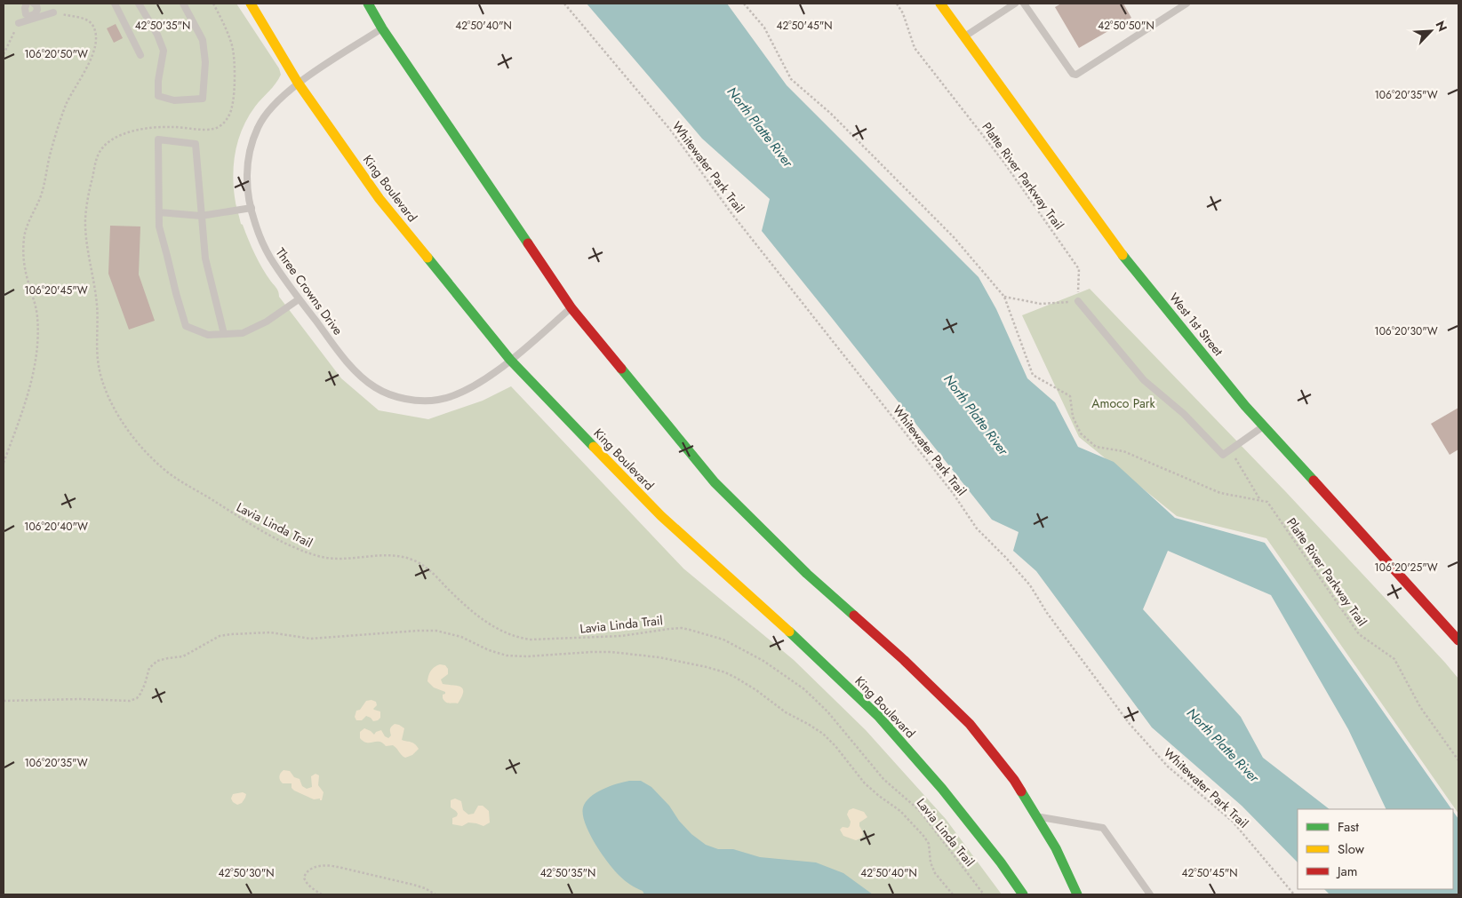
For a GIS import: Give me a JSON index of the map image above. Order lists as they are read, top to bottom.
{
  "streets": {
    "street": ["King Boulevard", "West 1st Street"],
    "lane": ["Three Crowns Drive"],
    "path": ["Whitewater Park Trail", "Platte River Parkway Trail", "Lavia Linda Trail"]
  },
  "crossings": [
    ["King Boulevard", "Three Crowns Drive"]
  ],
  "water": ["North Platte River"],
  "parks": ["Amoco Park"],
  "legend": ["Fast", "Slow", "Jam"],
  "north": "top right",
  "coordinates": [
    "42°50'35\"N",
    "42°50'40\"N",
    "42°50'50\"N",
    "42°50'45\"N",
    "106°20'50\"W",
    "106°20'35\"W",
    "106°20'45\"W",
    "106°20'30\"W",
    "106°20'40\"W",
    "106°20'25\"W",
    "42°50'30\"N"
  ]
}
